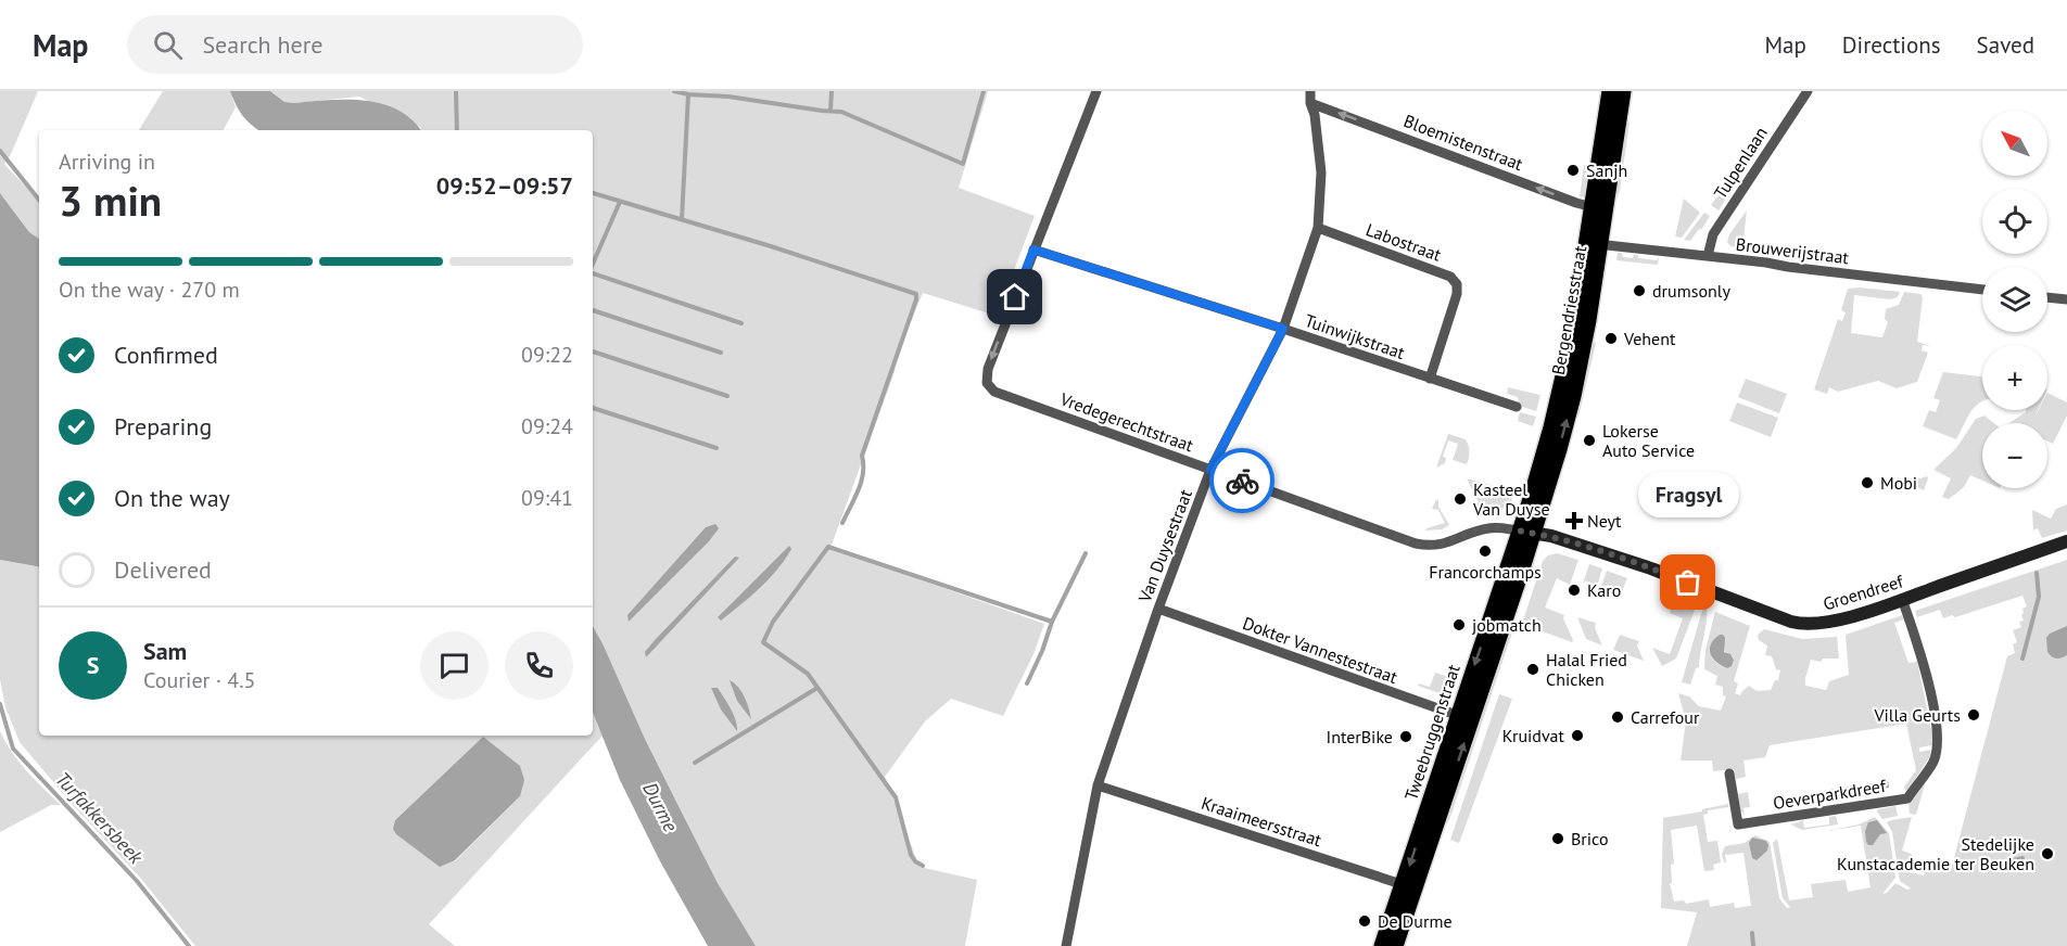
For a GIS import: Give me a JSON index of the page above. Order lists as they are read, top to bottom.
{
  "streets": {
    "main road": ["Bergendriesstraat", "Tweebruggenstraat"],
    "street": [
      "Bloemistenstraat",
      "Tulpenlaan",
      "Labostraat",
      "Brouwerijstraat",
      "Tuinwijkstraat",
      "Vredegerechtstraat",
      "Van Duysestraat",
      "Groendreef",
      "Dokter Vannestestraat",
      "Oeverparkdreef",
      "Kraaimeersstraat"
    ]
  },
  "crossings": [
    ["Bloemistenstraat", "Bergendriesstraat"],
    ["Bloemistenstraat", "Van Duysestraat"],
    ["Tulpenlaan", "Brouwerijstraat"],
    ["Labostraat", "Tuinwijkstraat"],
    ["Labostraat", "Van Duysestraat"],
    ["Brouwerijstraat", "Bergendriesstraat"],
    ["Bergendriesstraat", "Vredegerechtstraat"],
    ["Bergendriesstraat", "Groendreef"],
    ["Bergendriesstraat", "Tweebruggenstraat"],
    ["Tuinwijkstraat", "Vredegerechtstraat"],
    ["Tuinwijkstraat", "Van Duysestraat"],
    ["Vredegerechtstraat", "Van Duysestraat"],
    ["Vredegerechtstraat", "Groendreef"],
    ["Vredegerechtstraat", "Tweebruggenstraat"],
    ["Van Duysestraat", "Dokter Vannestestraat"],
    ["Van Duysestraat", "Kraaimeersstraat"],
    ["Groendreef", "Tweebruggenstraat"],
    ["Groendreef", "Oeverparkdreef"],
    ["Dokter Vannestestraat", "Tweebruggenstraat"],
    ["Tweebruggenstraat", "Kraaimeersstraat"]
  ],
  "one_way": ["Bloemistenstraat"],
  "water": ["Durme", "Turfakkersbeek"],
  "places": {
    "other": [
      "Sanjh",
      "drumsonly",
      "Vehent",
      "Lokerse Auto Service",
      "Mobi",
      "Kasteel Van Duyse",
      "Francorchamps",
      "Fragsyl",
      "Karo",
      "jobmatch",
      "Halal Fried Chicken",
      "Villa Geurts",
      "Carrefour",
      "Kruidvat",
      "InterBike",
      "Brico",
      "Stedelijke Kunstacademie ter Beuken",
      "De Durme"
    ],
    "health": ["Neyt"]
  },
  "north": "top left",
  "page": {
    "header": "Map",
    "search": "Search here",
    "nav": ["Map", "Directions", "Saved"],
    "map_buttons": ["+", "−"],
    "heading": ["3 min", "Arriving in", "09:52–09:57"],
    "panel": ["Sam", "Courier · 4.5"],
    "bar": "On the way · 270 m",
    "list": [
      ["Confirmed", "09:22"],
      ["Preparing", "09:24"],
      ["On the way", "09:41"],
      "Delivered"
    ],
    "bubble": "Fragsyl",
    "round": "S"
  }
}
